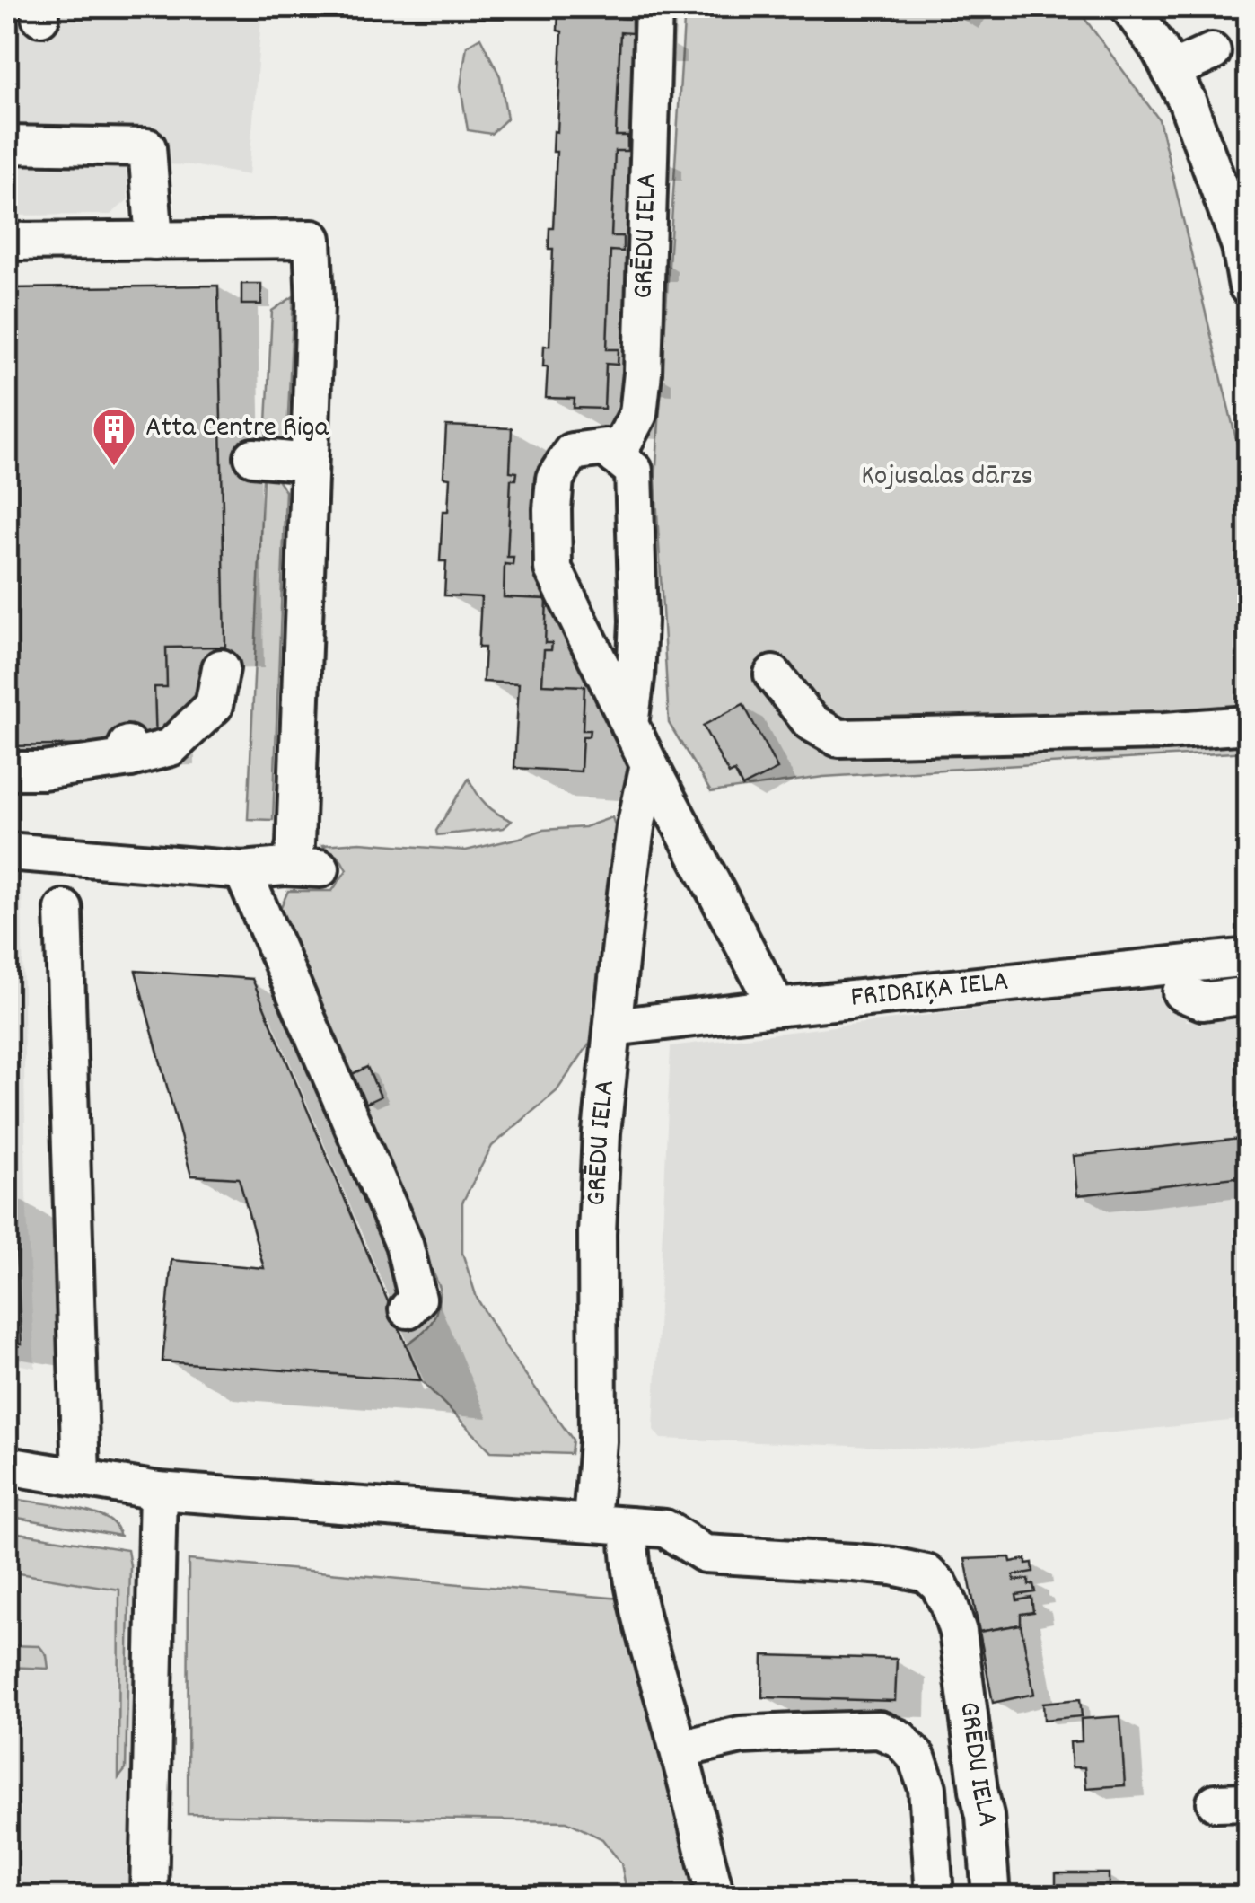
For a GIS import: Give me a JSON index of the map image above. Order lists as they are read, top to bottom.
{
  "streets": {
    "street": ["GRĒDU IELA", "FRIDRIĶA IELA"]
  },
  "crossings": [
    ["GRĒDU IELA", "FRIDRIĶA IELA"]
  ],
  "parks": ["Kojusalas dārzs"],
  "places": {
    "building": ["Atta Centre Riga"]
  }
}
